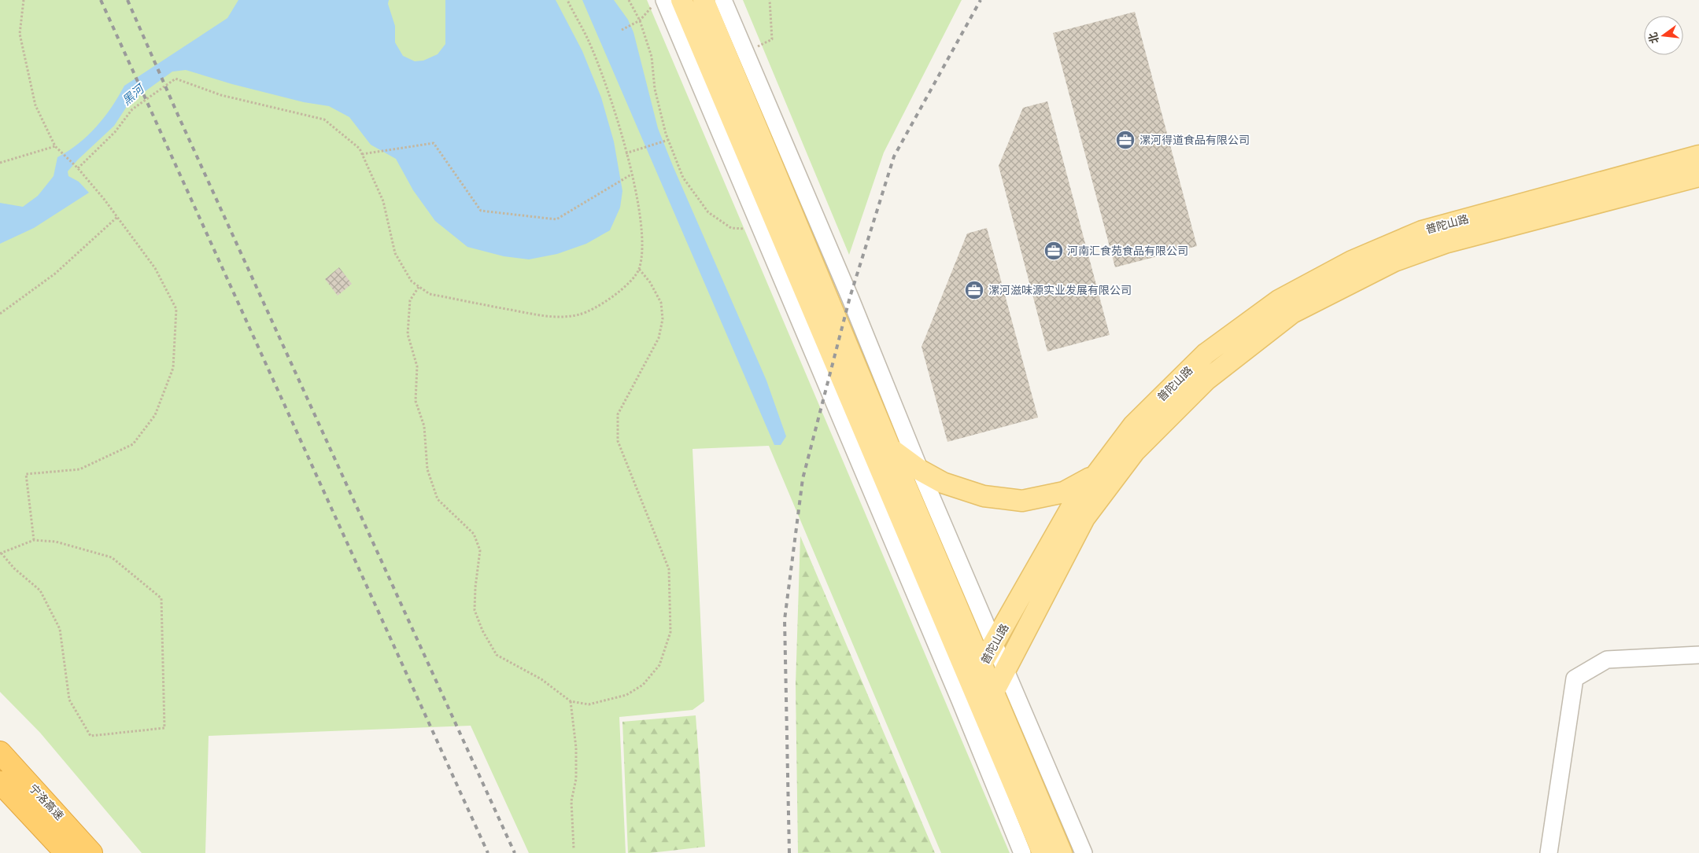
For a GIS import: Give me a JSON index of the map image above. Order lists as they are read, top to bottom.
{
  "streets": {
    "highway": ["宁洛高速"],
    "main road": ["普陀山路"]
  },
  "water": ["黑河"],
  "places": {
    "office": ["漯河得道食品有限公司", "河南汇食苑食品有限公司", "漯河滋味源实业发展有限公司"]
  },
  "north": "left"
}
